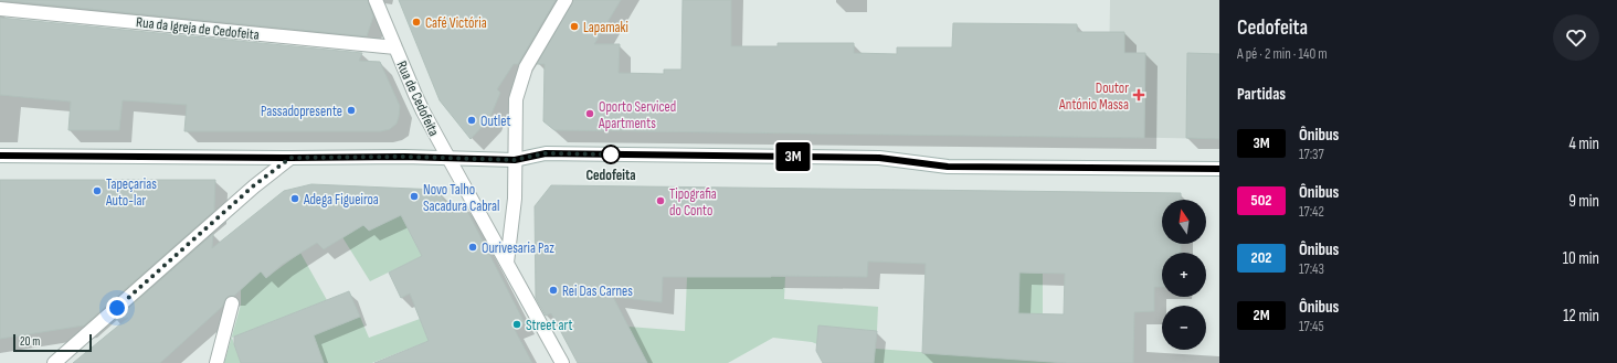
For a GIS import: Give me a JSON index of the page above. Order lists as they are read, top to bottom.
{
  "streets": {
    "street": ["Rua da Igreja de Cedofeita", "Rua de Cedofeita"]
  },
  "crossings": [
    ["Rua da Igreja de Cedofeita", "Rua de Cedofeita"]
  ],
  "places": {
    "other": [
      "Café Victória",
      "Lapamaki",
      "Passadopresente",
      "Oporto Serviced Apartments",
      "Outlet",
      "Cedofeita",
      "Tapeçarias Auto-lar",
      "Novo Talho Sacadura Cabral",
      "Adega Figueiroa",
      "Tipografia do Conto",
      "Ourivesaria Paz",
      "Rei Das Carnes",
      "Street art"
    ],
    "health": ["Doutor António Massa"]
  },
  "lines": ["bus line 3M"],
  "scale_bar": "20 m",
  "north": "top",
  "page": {
    "on_map": "3M",
    "heading": [
      ["Cedofeita", "A pé · 2 min · 140 m"],
      "Partidas"
    ],
    "list": [
      {
        "mark": "3M",
        "name": "Ônibus",
        "note": "17:37",
        "value": "4 min"
      },
      {
        "mark": "502",
        "name": "Ônibus",
        "note": "17:42",
        "value": "9 min"
      },
      {
        "mark": "202",
        "name": "Ônibus",
        "note": "17:43",
        "value": "10 min"
      },
      {
        "mark": "2M",
        "name": "Ônibus",
        "note": "17:45",
        "value": "12 min"
      }
    ],
    "map_buttons": ["+", "−"],
    "scale": "20 m"
  }
}
